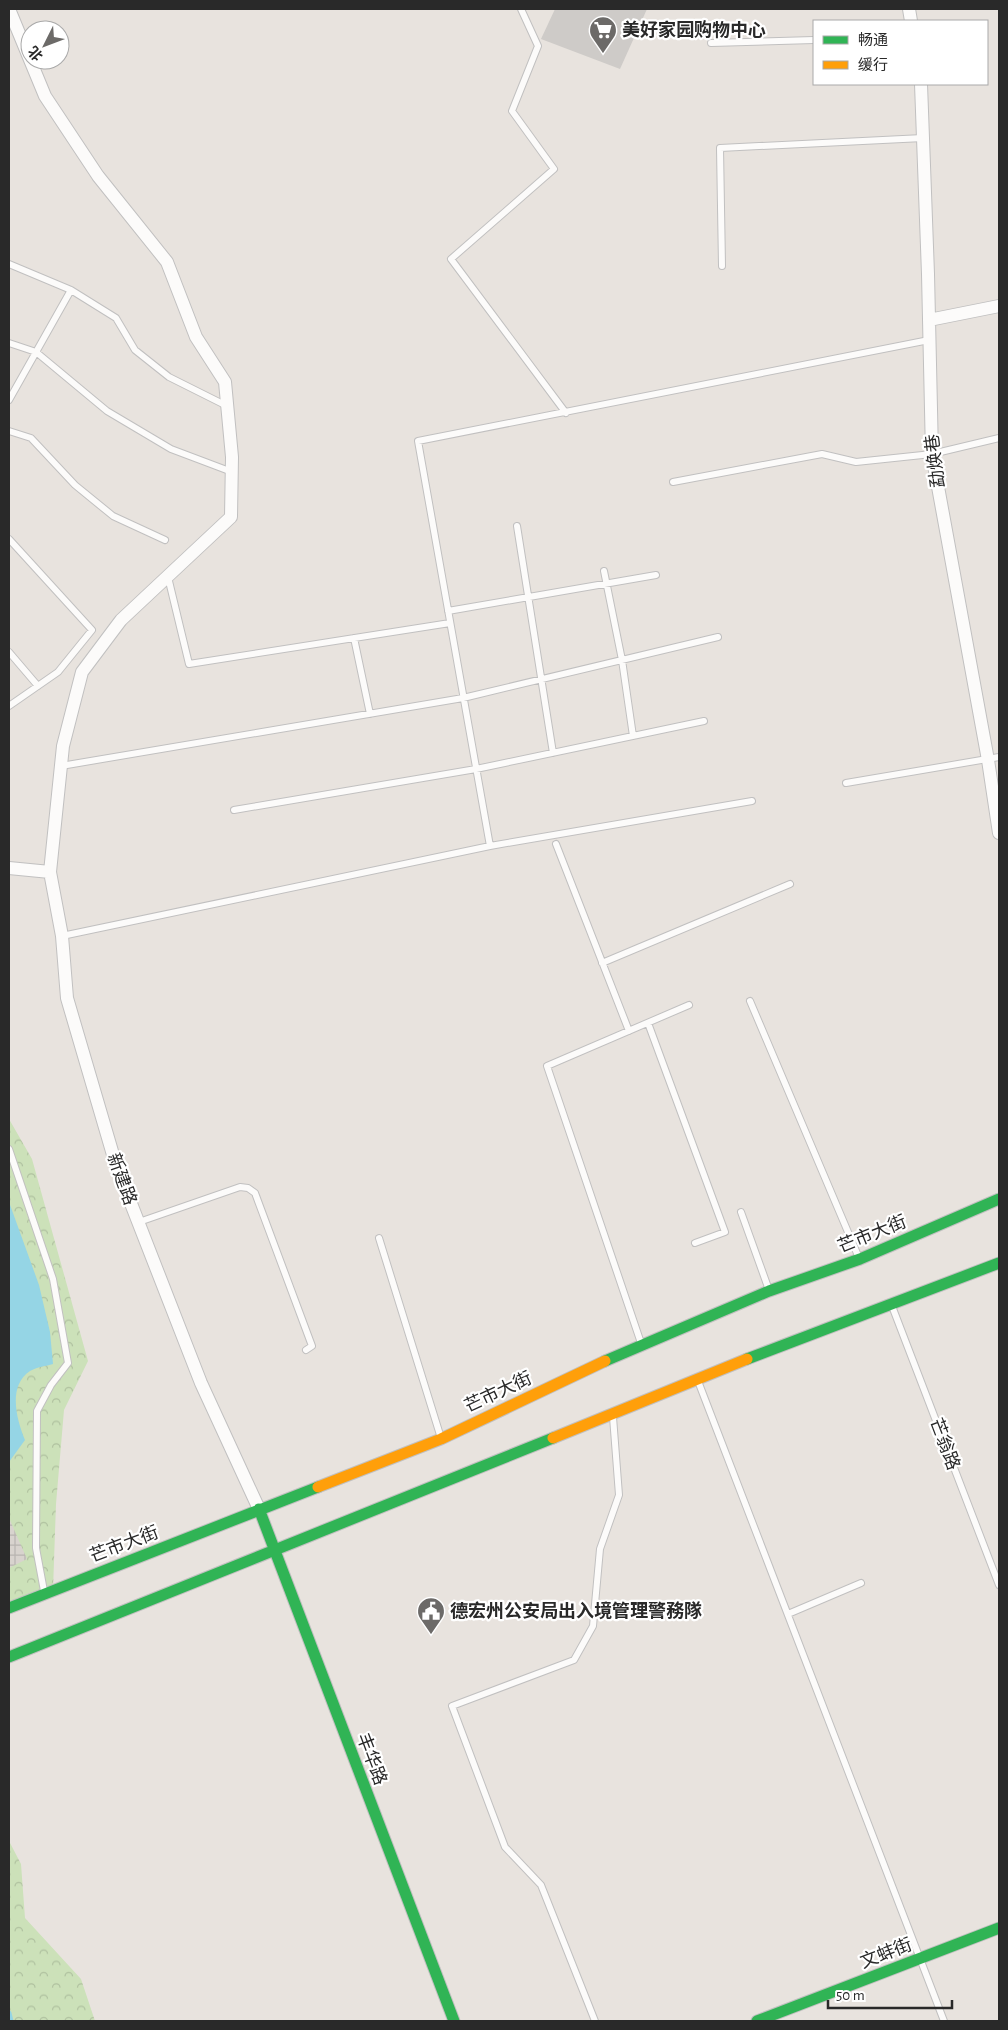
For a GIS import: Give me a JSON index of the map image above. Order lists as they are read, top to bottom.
{
  "streets": {
    "main road": ["芒市大街", "丰华路", "文蚌街"],
    "street": ["勐焕巷", "新建路"],
    "lane": ["芒翁路"]
  },
  "crossings": [
    ["新建路", "芒市大街"],
    ["新建路", "丰华路"],
    ["芒市大街", "丰华路"]
  ],
  "places": {
    "supermarket": ["美好家园购物中心"],
    "public building": ["德宏州公安局出入境管理警務隊"]
  },
  "legend": ["畅通", "缓行"],
  "scale_bar": "50 m",
  "north": "bottom left"
}
